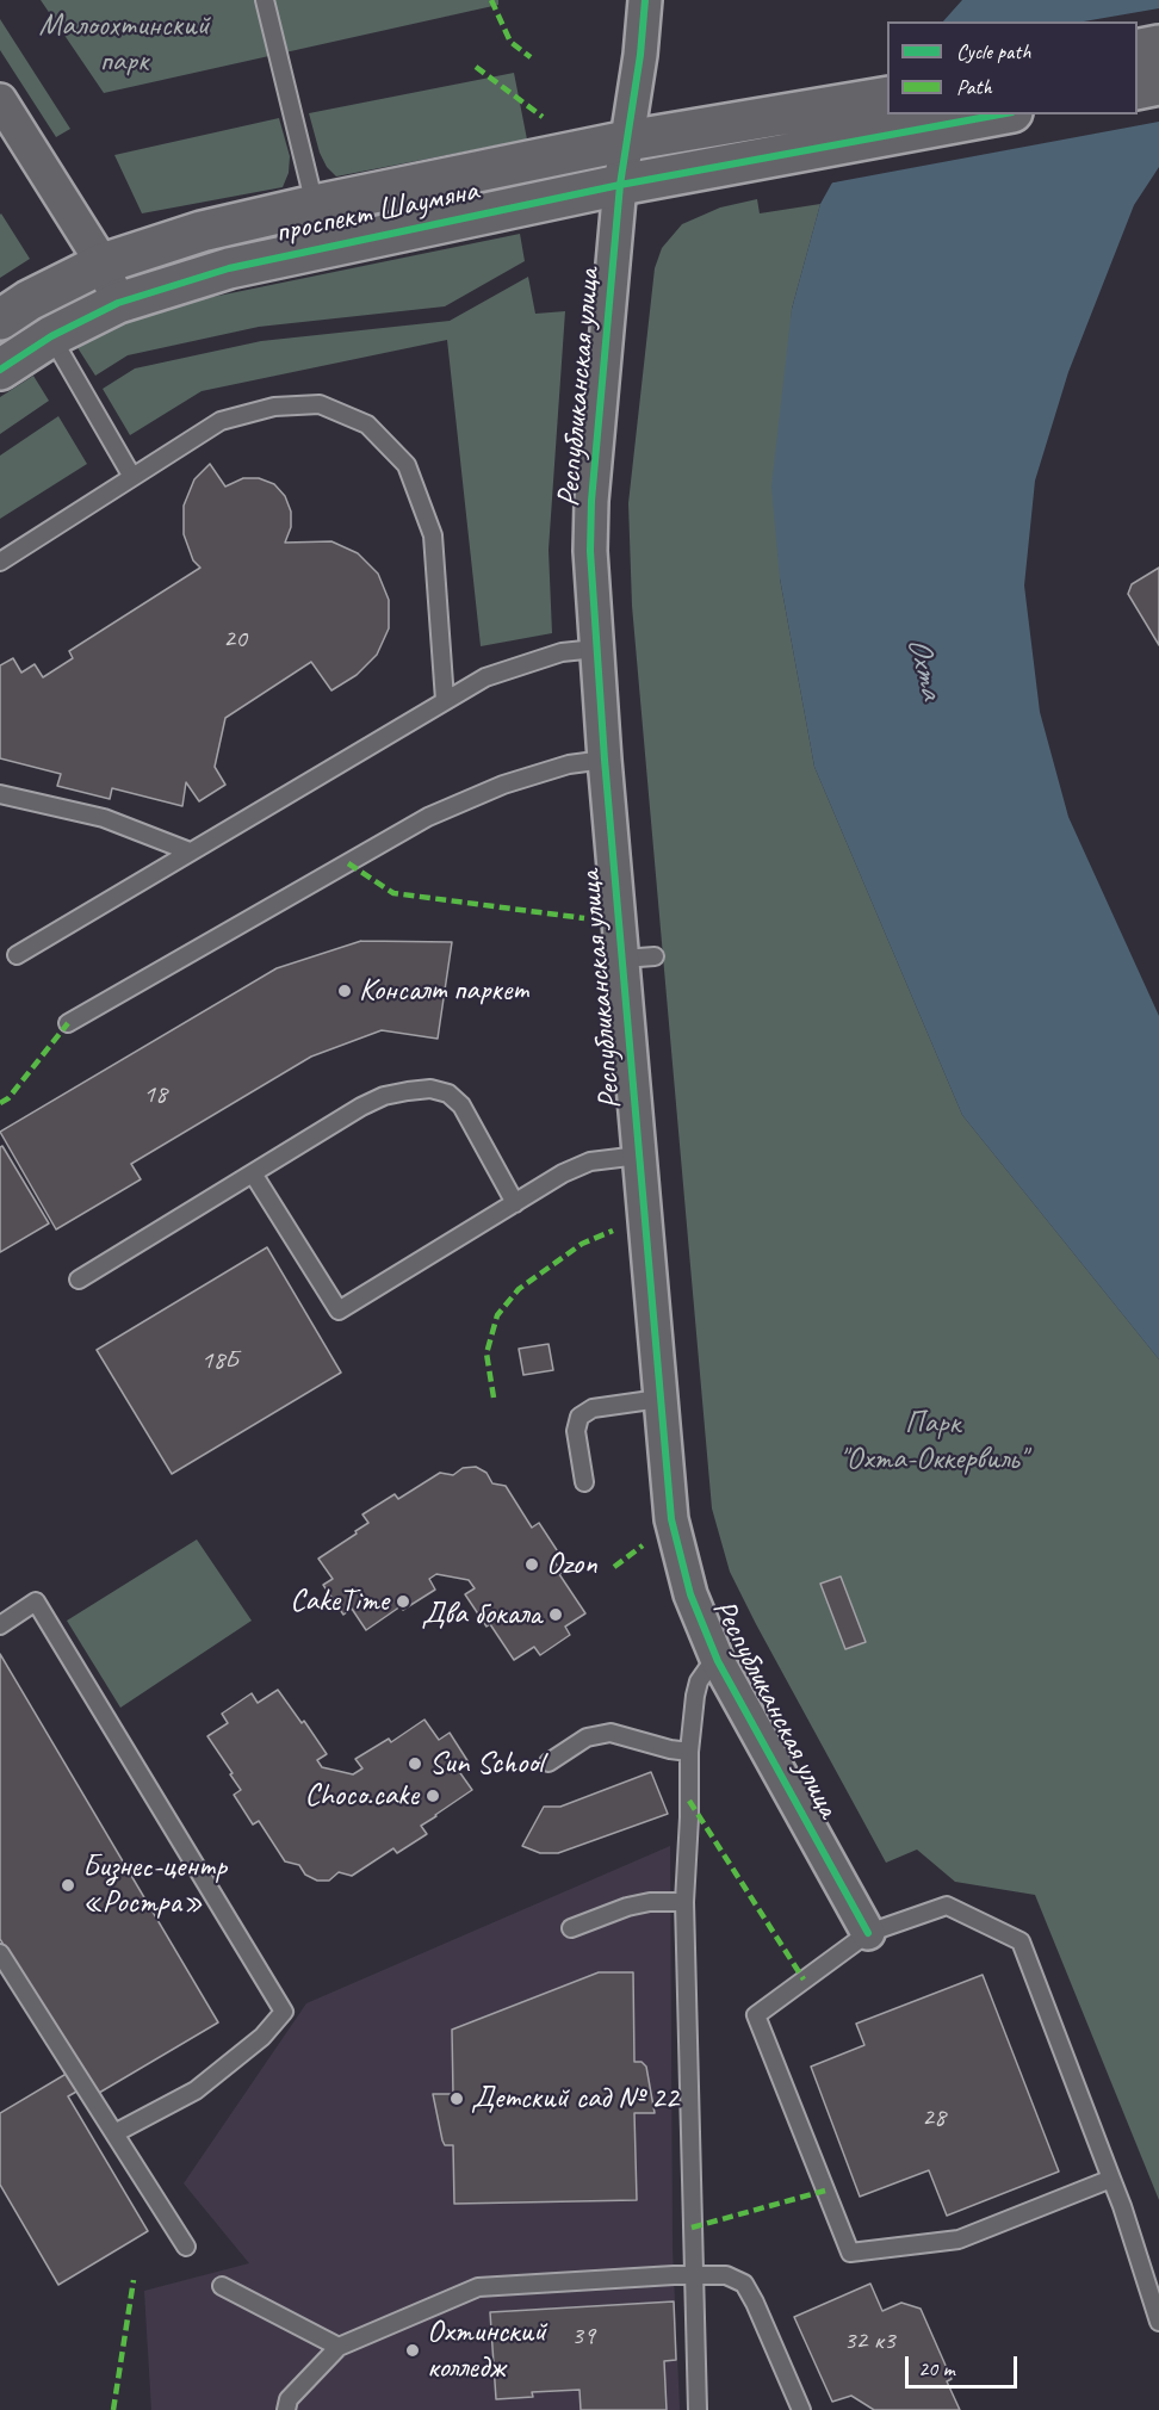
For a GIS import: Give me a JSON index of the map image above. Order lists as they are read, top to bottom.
{
  "streets": {
    "street": ["проспект Шаумяна", "Республиканская улица"]
  },
  "crossings": [
    ["проспект Шаумяна", "Республиканская улица"]
  ],
  "water": ["Охта"],
  "parks": ["Малоохтинский парк", "Парк \"Охта-Оккервиль\""],
  "places": [
    "Консалт паркет",
    "Ozon",
    "CakeTime",
    "Два бокала",
    "Sun School",
    "Choco.cake",
    "Бизнес-центр «Ростра»",
    "Детский сад № 22",
    "Охтинский колледж"
  ],
  "house_numbers": [
    "20",
    "18",
    "18Б",
    "28",
    "39",
    "32 к3"
  ],
  "legend": ["Cycle path", "Path"],
  "scale_bar": "20 m"
}
